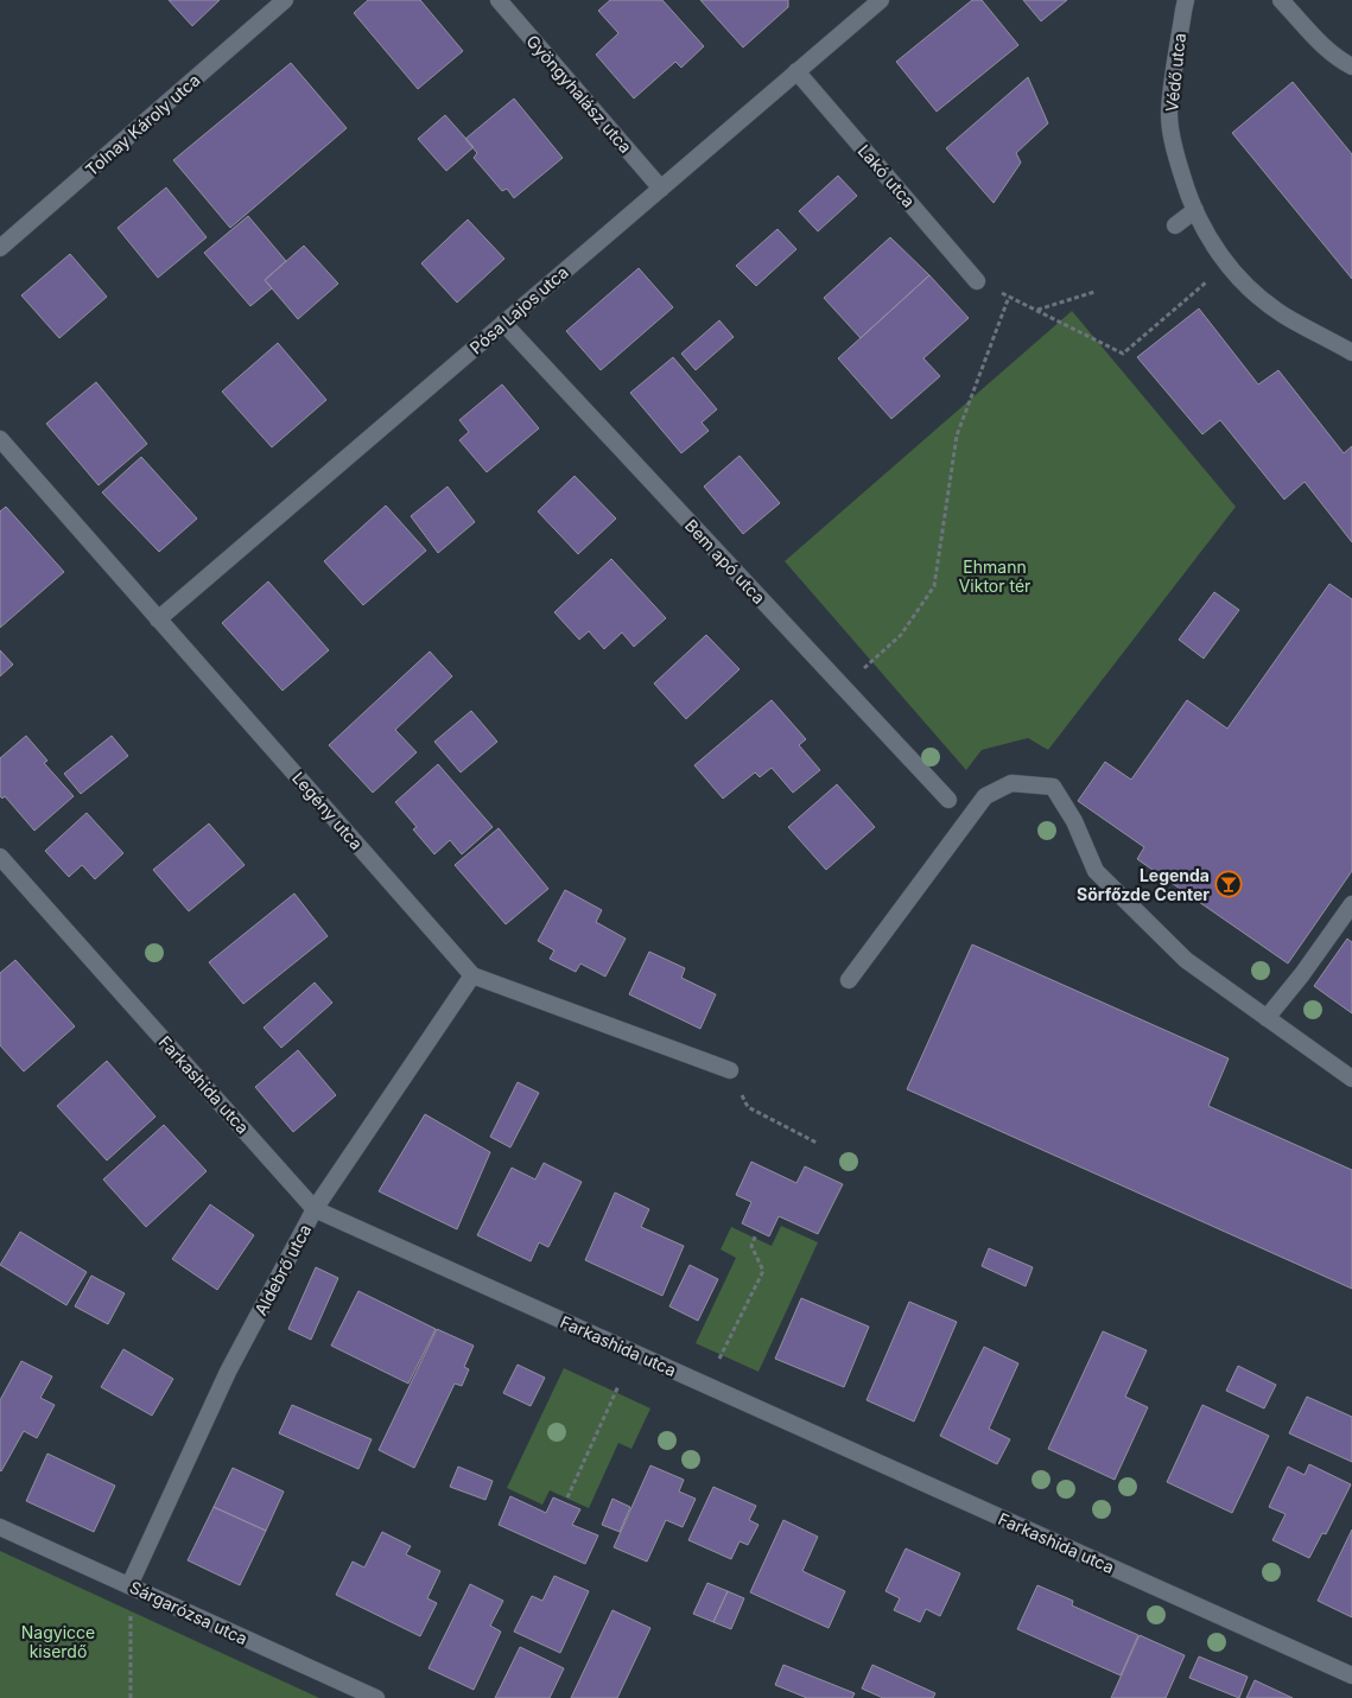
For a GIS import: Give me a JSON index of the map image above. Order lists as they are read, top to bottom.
{
  "streets": {
    "street": [
      "Védő utca",
      "Gyöngyhalász utca",
      "Tolnay Károly utca",
      "Lakó utca",
      "Pósa Lajos utca",
      "Bem apó utca",
      "Legény utca",
      "Farkashida utca",
      "Aldebrő utca",
      "Sárgarózsa utca"
    ]
  },
  "crossings": [
    ["Gyöngyhalász utca", "Pósa Lajos utca"],
    ["Lakó utca", "Pósa Lajos utca"],
    ["Pósa Lajos utca", "Bem apó utca"],
    ["Pósa Lajos utca", "Legény utca"],
    ["Legény utca", "Aldebrő utca"],
    ["Farkashida utca", "Aldebrő utca"],
    ["Aldebrő utca", "Sárgarózsa utca"]
  ],
  "parks": ["Ehmann Viktor tér", "Nagyicce kiserdő"],
  "places": {
    "bar": ["Legenda Sörfőzde Center"]
  }
}
